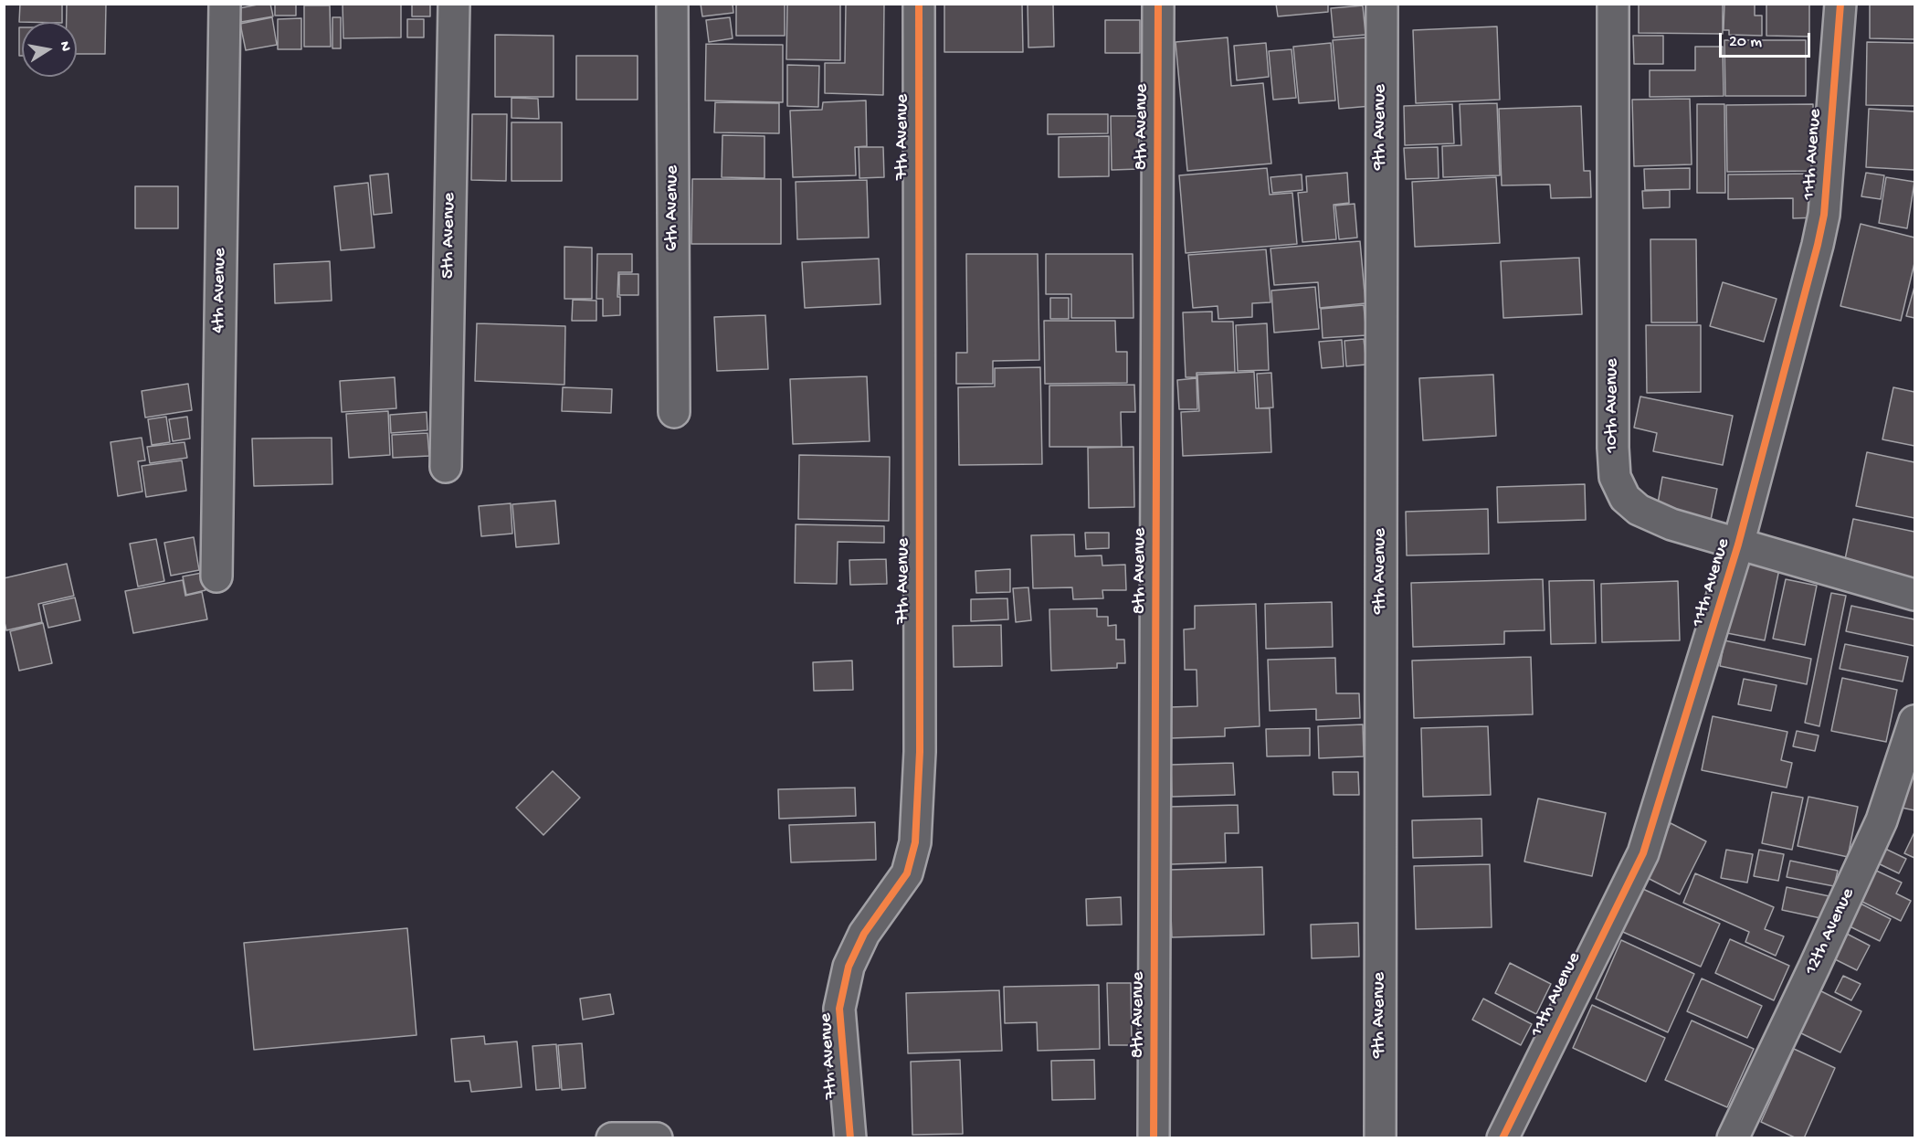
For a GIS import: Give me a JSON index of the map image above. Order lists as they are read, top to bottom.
{
  "streets": {
    "street": [
      "8th Avenue",
      "9th Avenue",
      "7th Avenue",
      "11th Avenue",
      "6th Avenue",
      "5th Avenue",
      "4th Avenue",
      "10th Avenue",
      "12th Avenue"
    ]
  },
  "crossings": [
    ["11th Avenue", "10th Avenue"]
  ],
  "scale_bar": "20 m",
  "north": "right"
}
